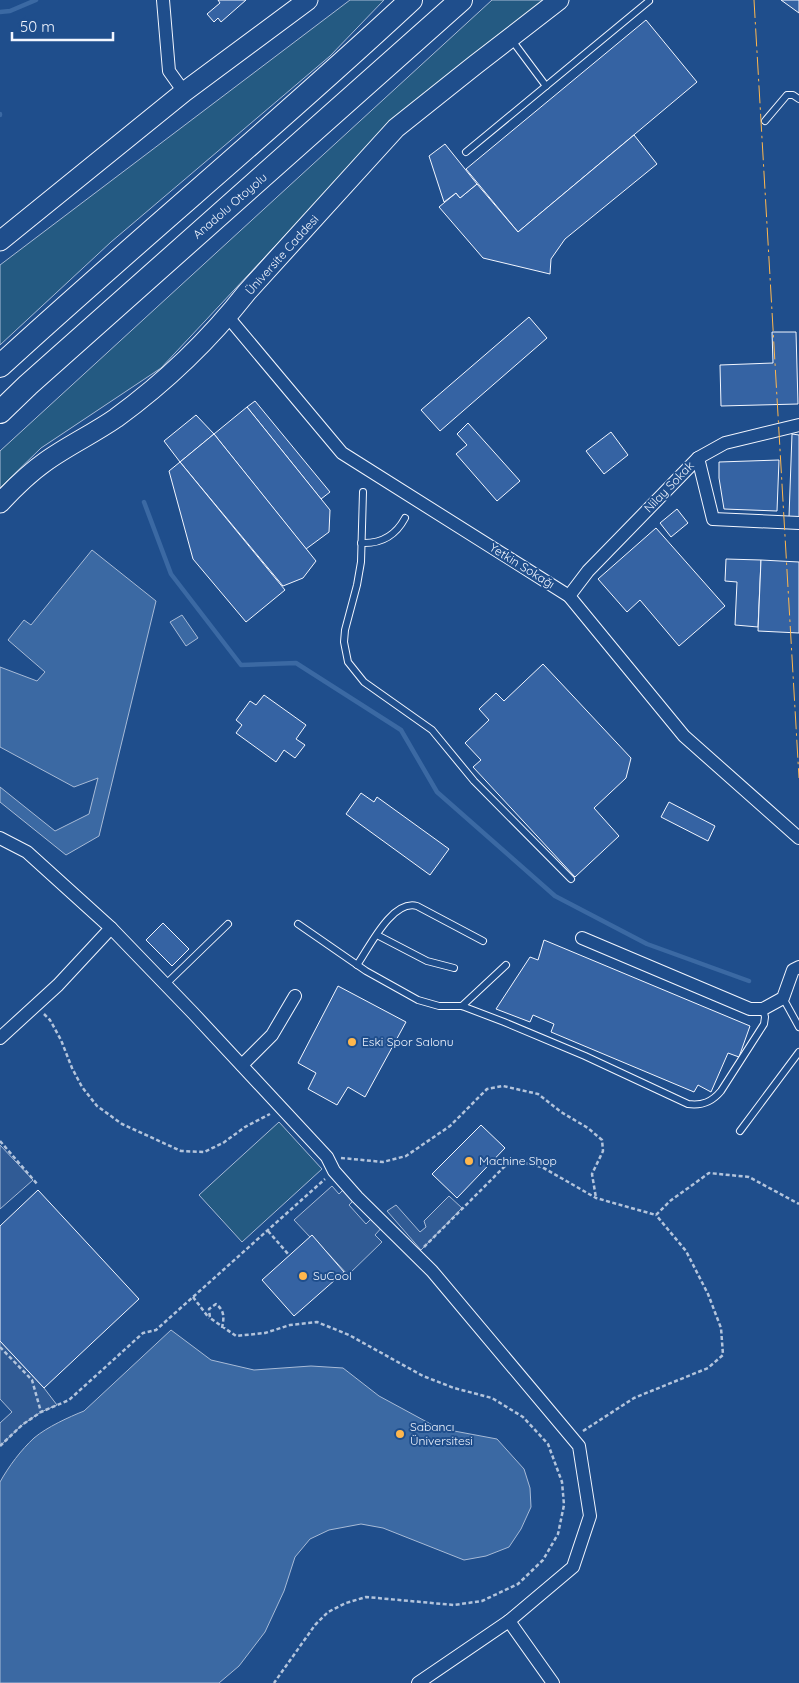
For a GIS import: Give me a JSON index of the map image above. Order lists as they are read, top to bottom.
{
  "streets": {
    "highway": ["Anadolu Otoyolu"],
    "main road": ["Üniversite Caddesi"],
    "street": ["Nilay Sokak", "Yetkin Sokağı"]
  },
  "crossings": [
    ["Üniversite Caddesi", "Yetkin Sokağı"],
    ["Nilay Sokak", "Yetkin Sokağı"]
  ],
  "places": [
    "Eski Spor Salonu",
    "Machine Shop",
    "SuCool",
    "Sabancı Üniversitesi"
  ],
  "scale_bar": "50 m"
}
